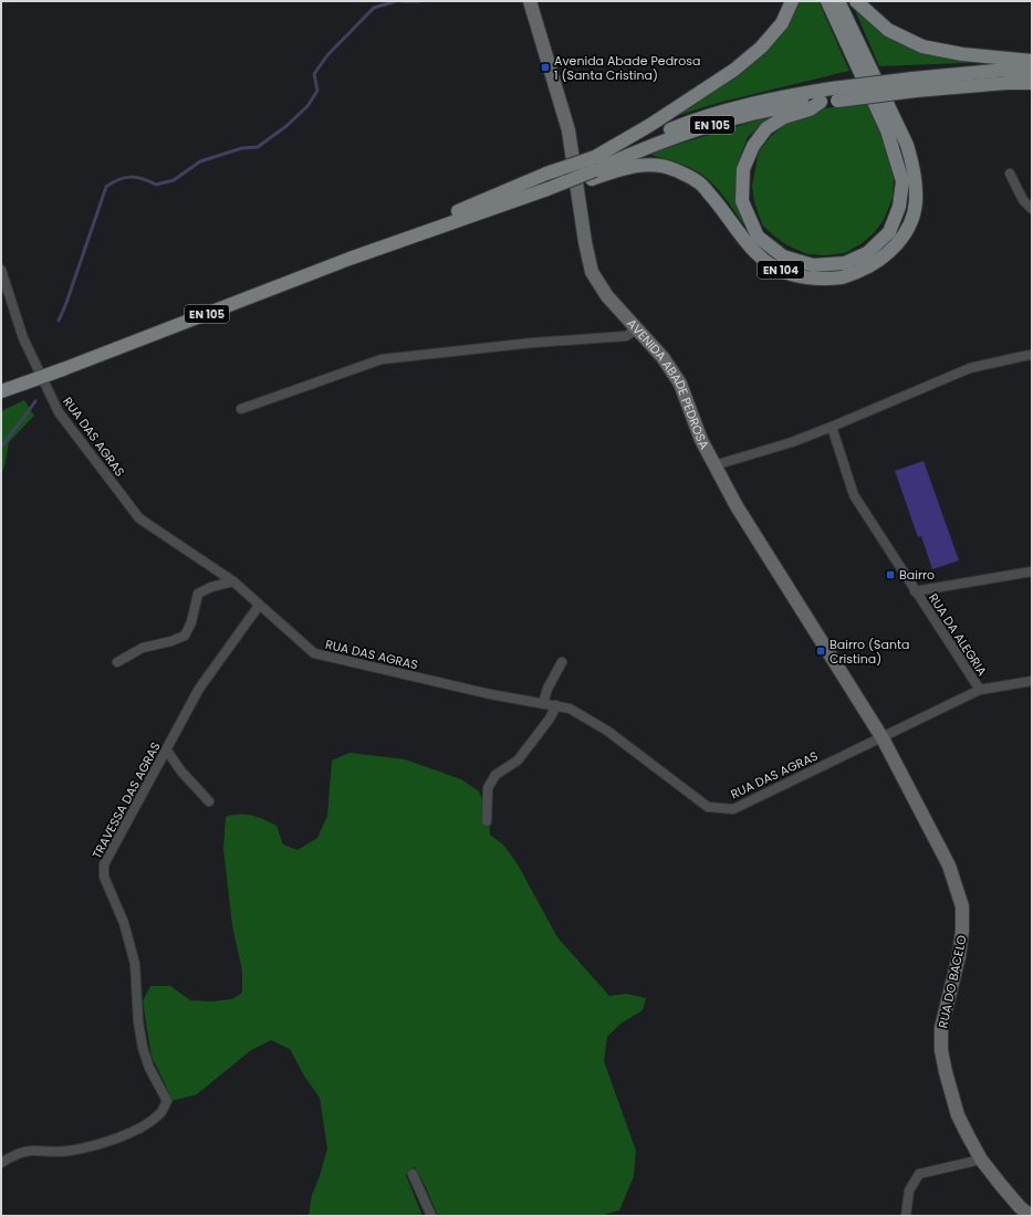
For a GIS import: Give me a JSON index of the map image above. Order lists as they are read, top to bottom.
{
  "streets": {
    "main road": ["EN 105", "EN 104"],
    "street": [
      "AVENIDA ABADE PEDROSA",
      "RUA DAS AGRAS",
      "RUA DA ALEGRIA",
      "TRAVESSA DAS AGRAS",
      "RUA DO BACELO"
    ]
  },
  "crossings": [
    ["EN 105", "EN 104"],
    ["AVENIDA ABADE PEDROSA", "RUA DAS AGRAS"],
    ["AVENIDA ABADE PEDROSA", "RUA DO BACELO"],
    ["RUA DAS AGRAS", "RUA DA ALEGRIA"],
    ["RUA DAS AGRAS", "TRAVESSA DAS AGRAS"],
    ["RUA DAS AGRAS", "RUA DO BACELO"]
  ],
  "places": {
    "transit": ["Avenida Abade Pedrosa 1 (Santa Cristina)", "Bairro", "Bairro (Santa Cristina)"]
  }
}
